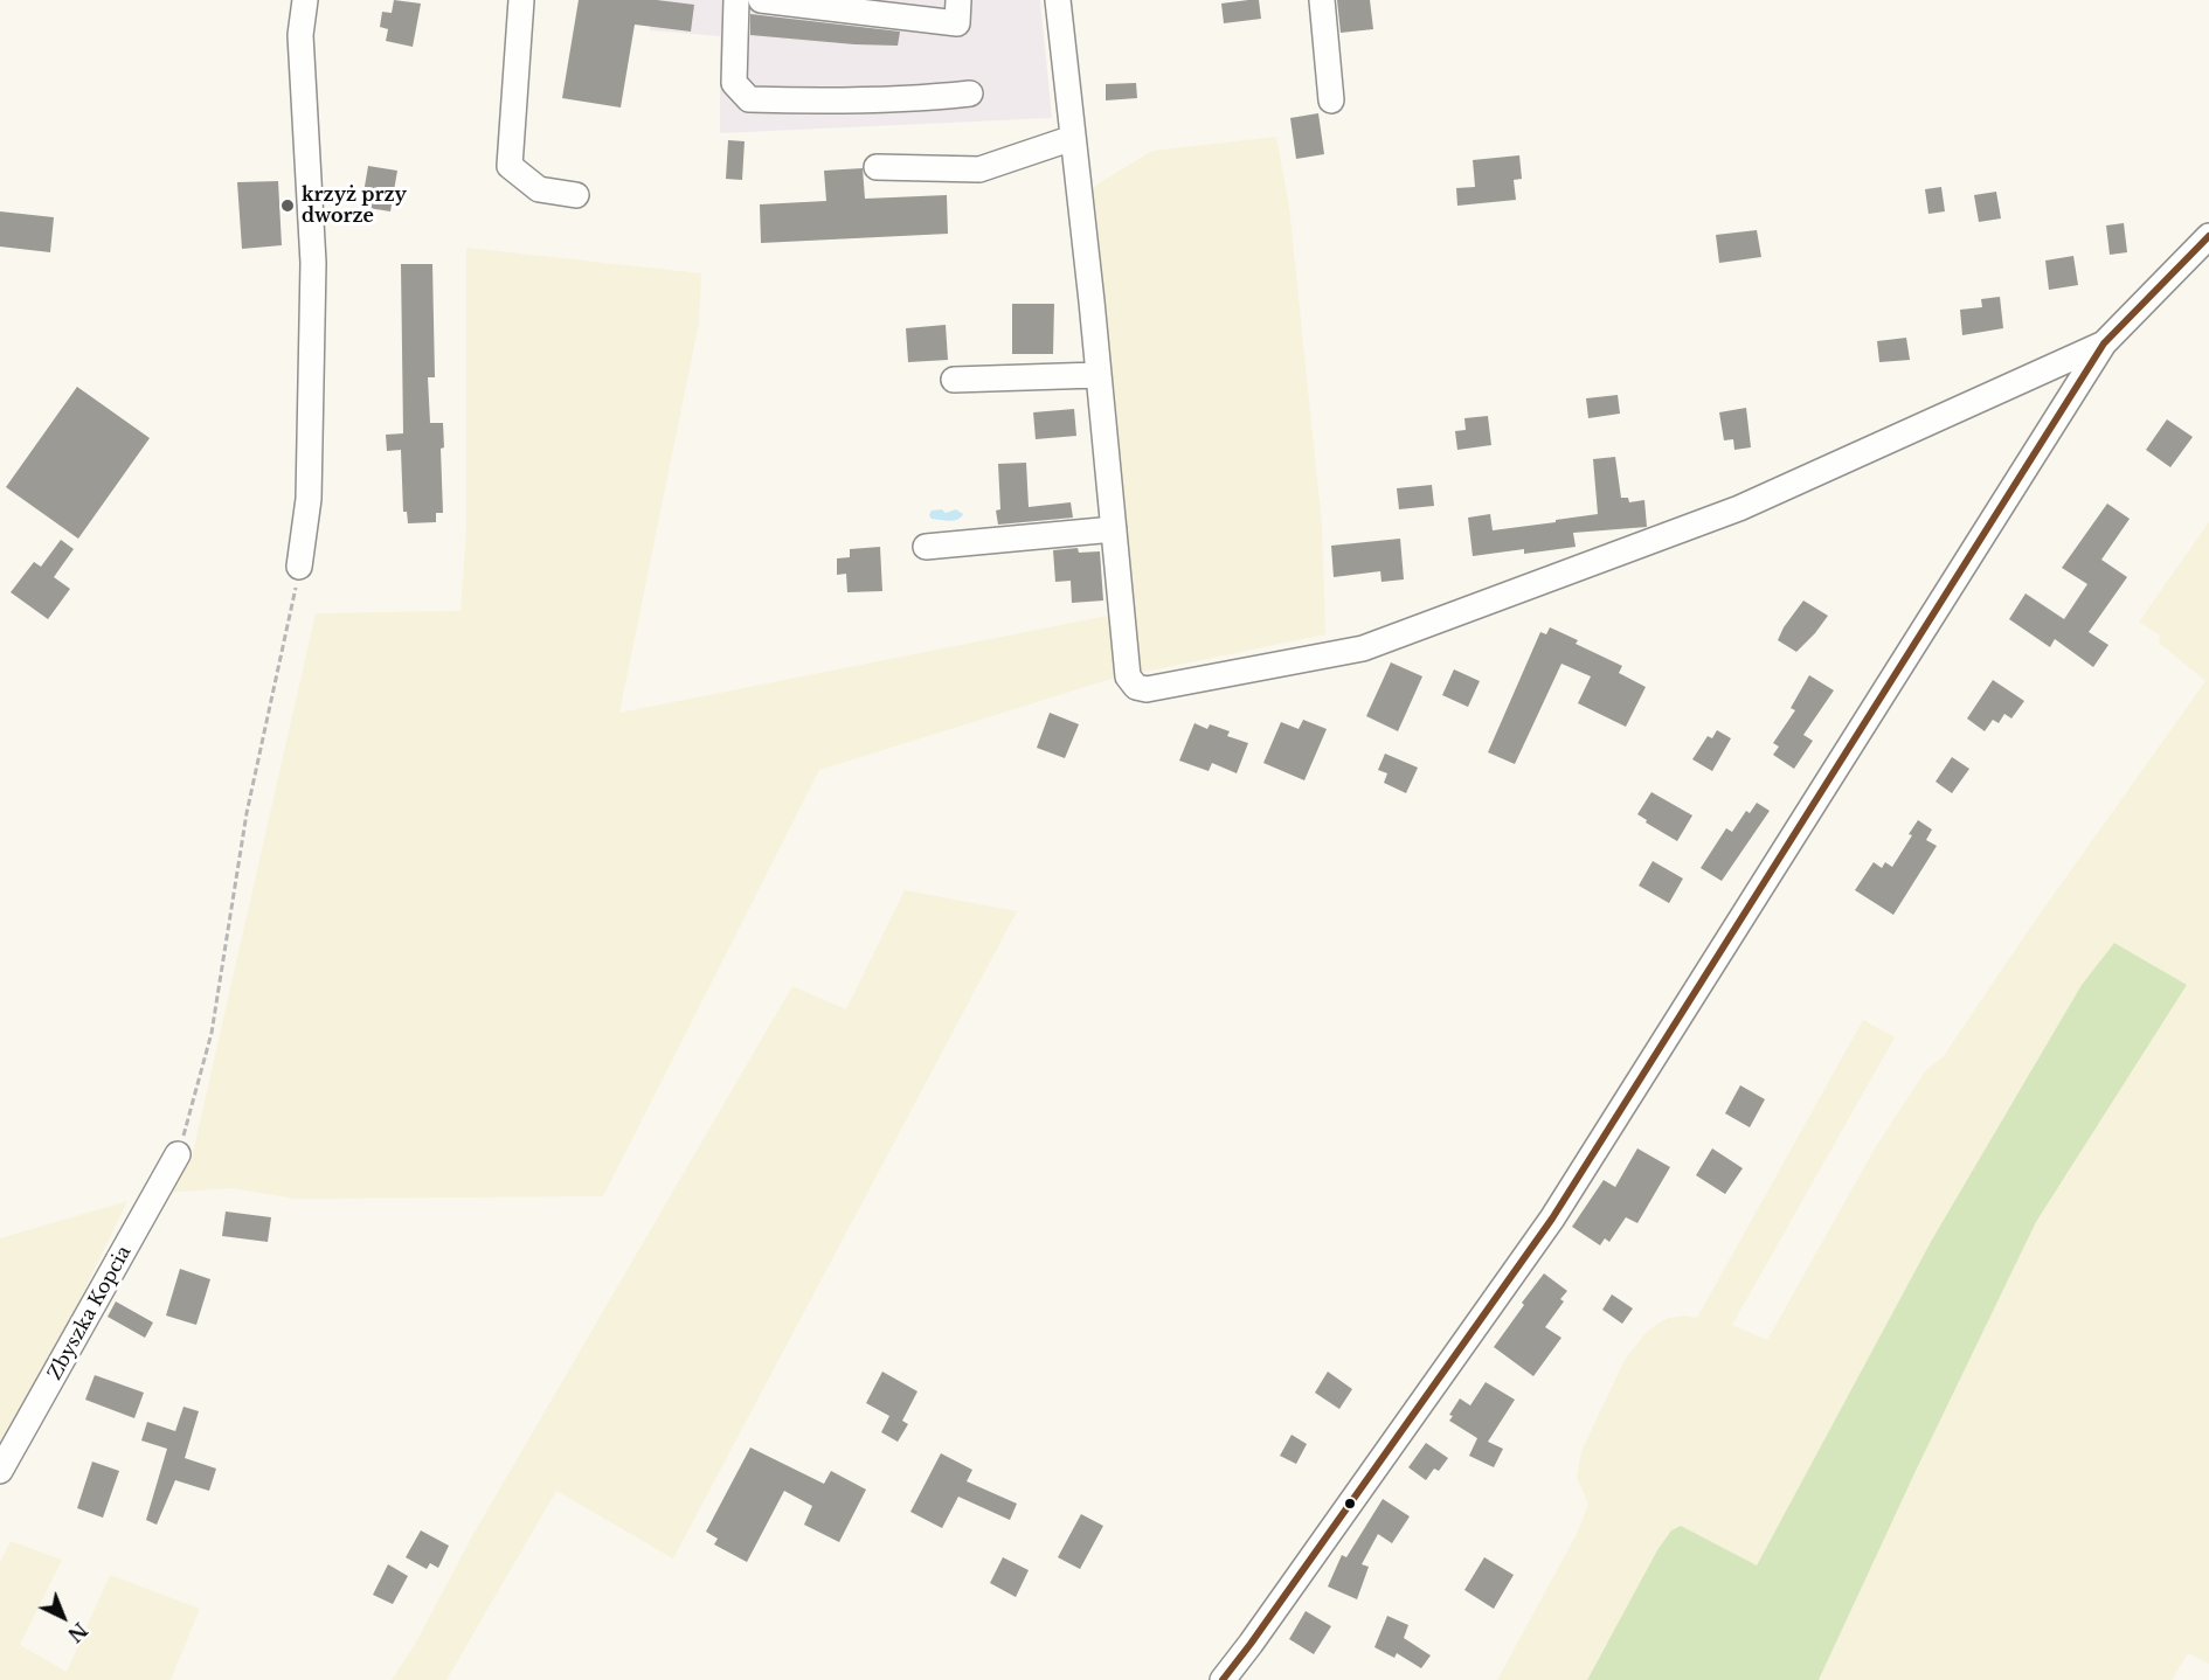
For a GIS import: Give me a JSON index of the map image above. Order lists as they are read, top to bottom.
{
  "streets": {
    "street": ["Zbyszka Kopcia"]
  },
  "places": ["krzyż przy dworze"],
  "north": "bottom right"
}
